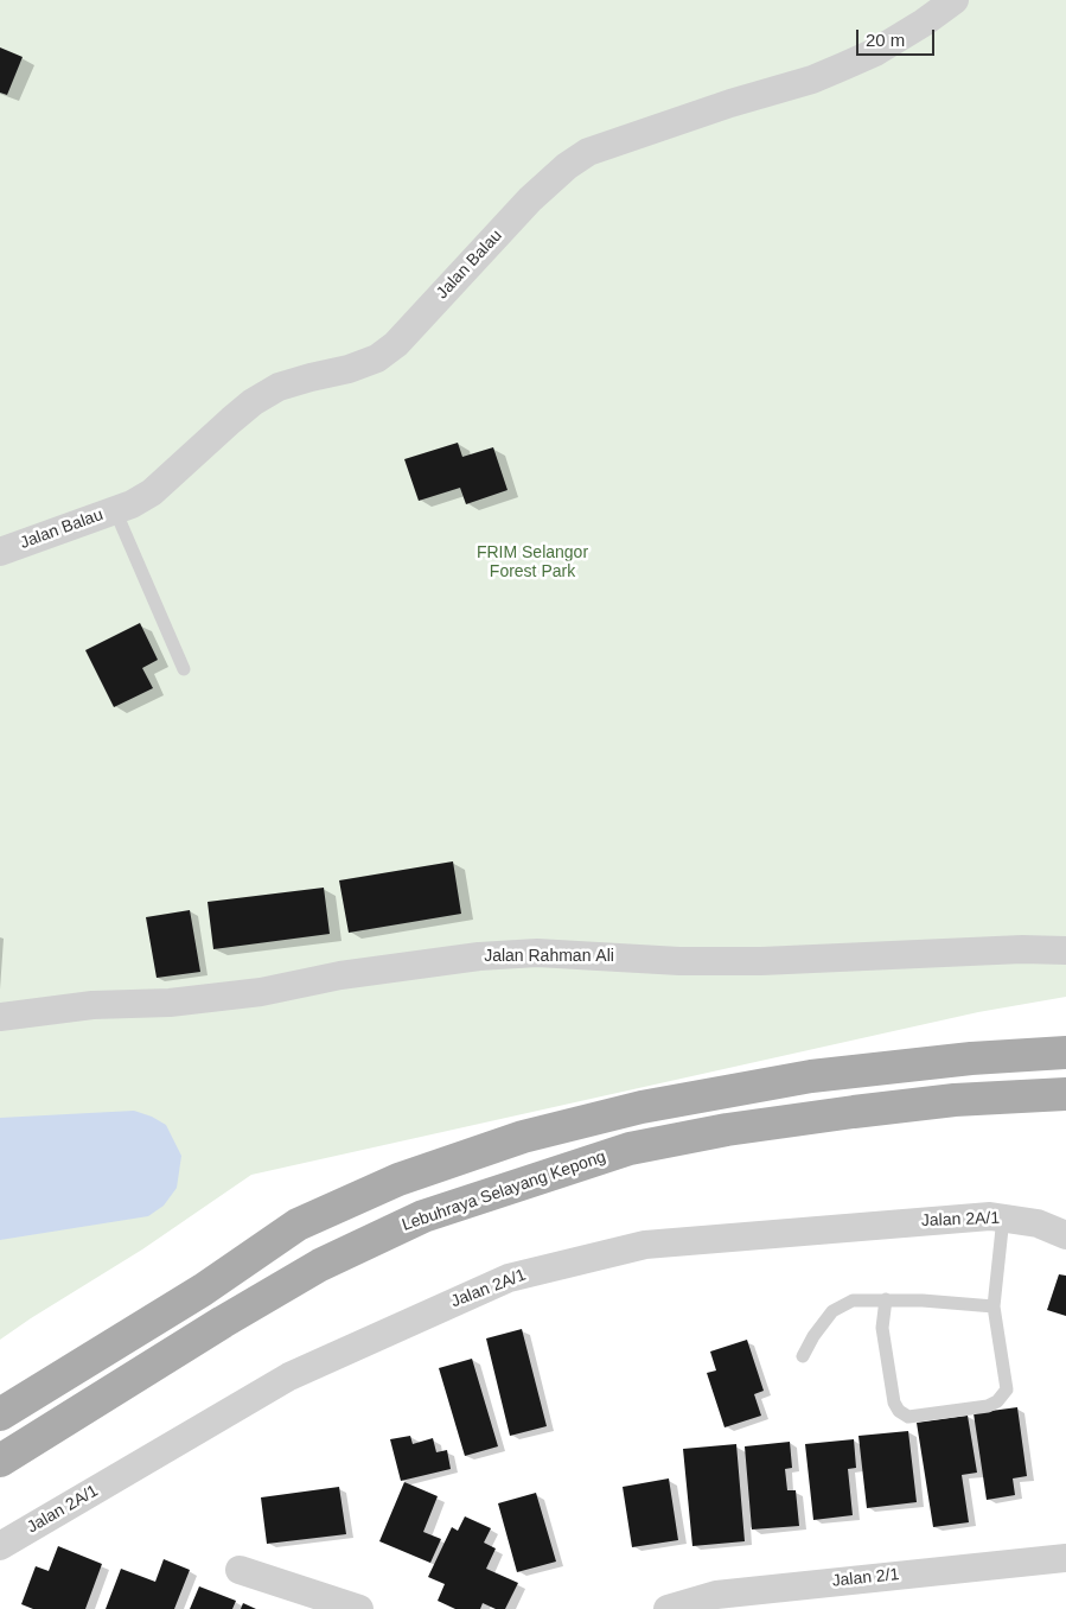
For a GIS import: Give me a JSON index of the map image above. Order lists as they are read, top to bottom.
{
  "streets": {
    "main road": ["Lebuhraya Selayang Kepong"],
    "street": [
      "Jalan Balau",
      "Jalan Rahman Ali",
      "Jalan 2A/1",
      "Jalan 2/1"
    ]
  },
  "parks": ["FRIM Selangor Forest Park"],
  "scale_bar": "20 m"
}
